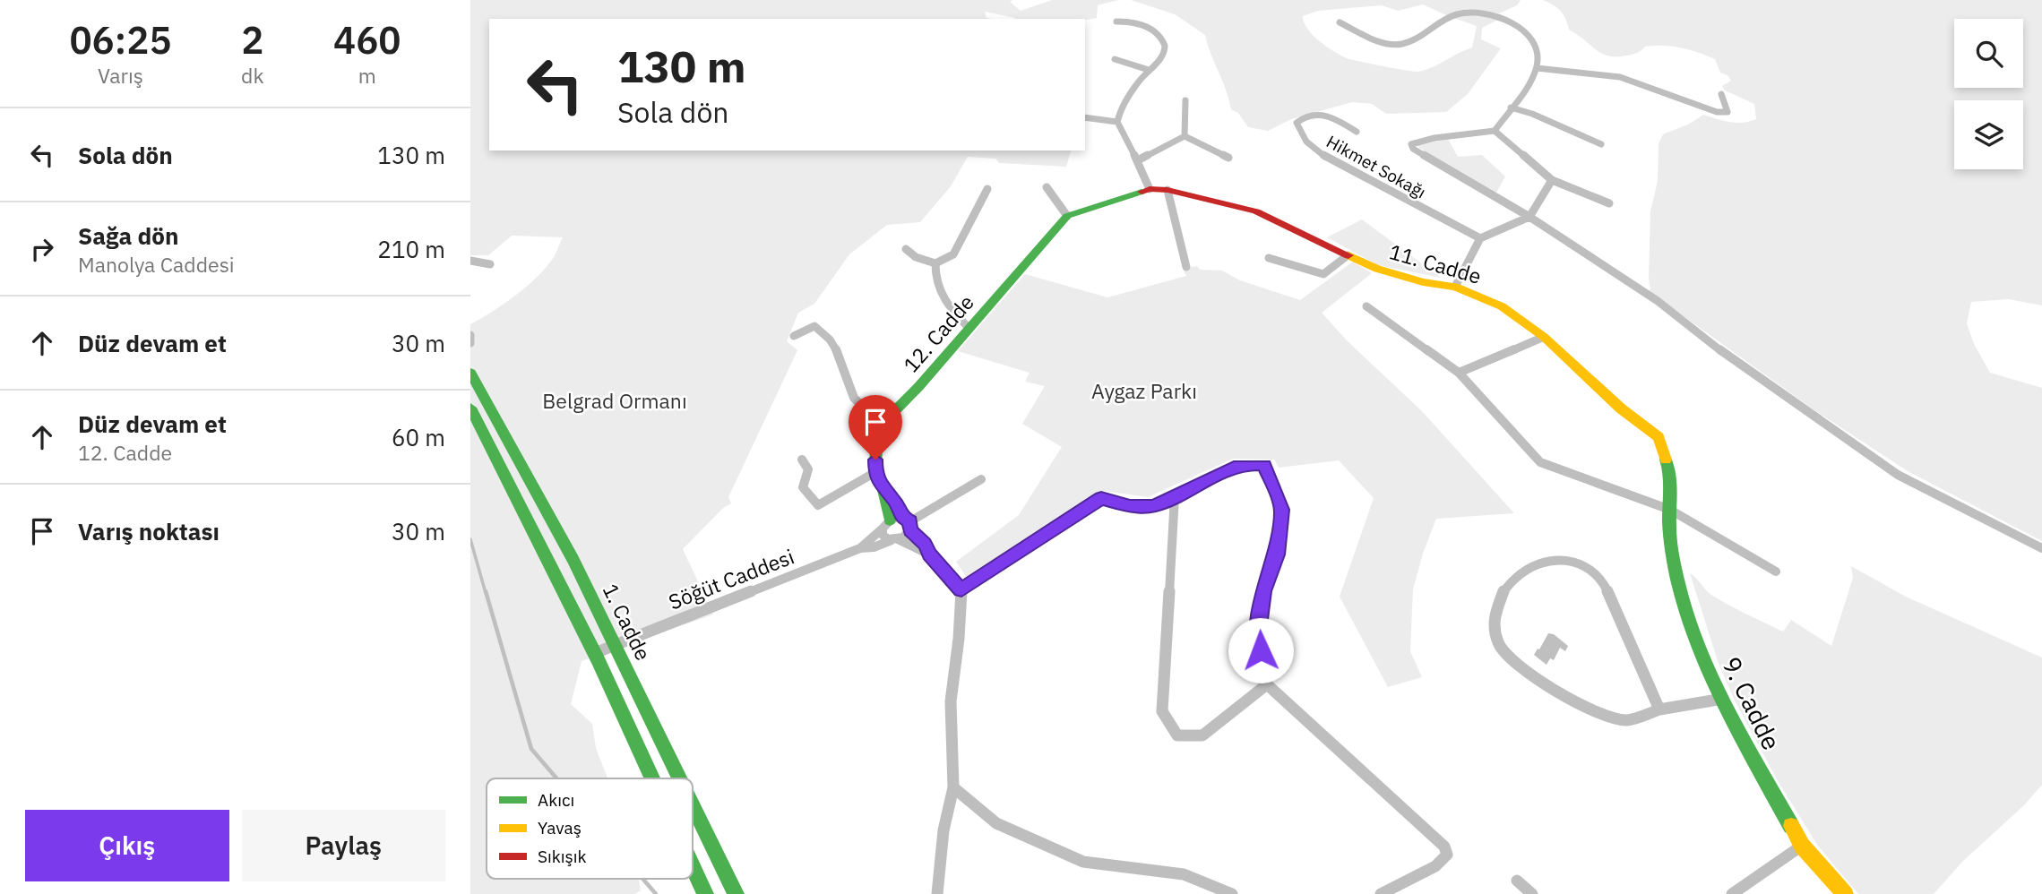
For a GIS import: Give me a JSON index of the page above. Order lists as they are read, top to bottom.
{
  "streets": {
    "street": [
      "Hikmet Sokağı",
      "11. Cadde",
      "12. Cadde",
      "Söğüt Caddesi",
      "1. Cadde",
      "9. Cadde"
    ]
  },
  "crossings": [
    ["11. Cadde", "9. Cadde"],
    ["Söğüt Caddesi", "1. Cadde"]
  ],
  "parks": ["Aygaz Parkı", "Belgrad Ormanı"],
  "legend": ["Akıcı", "Yavaş", "Sıkışık"],
  "page": {
    "eta": [
      "06:25",
      "Varış",
      "2",
      "dk",
      "460",
      "m"
    ],
    "turn": ["130 m", "Sola dön"],
    "list": [
      {
        "name": "Sola dön",
        "value": "130 m"
      },
      {
        "name": "Sağa dön",
        "note": "Manolya Caddesi",
        "value": "210 m"
      },
      {
        "name": "Düz devam et",
        "value": "30 m"
      },
      {
        "name": "Düz devam et",
        "note": "12. Cadde",
        "value": "60 m"
      },
      {
        "name": "Varış noktası",
        "value": "30 m"
      }
    ],
    "buttons": ["Çıkış", "Paylaş"]
  }
}
